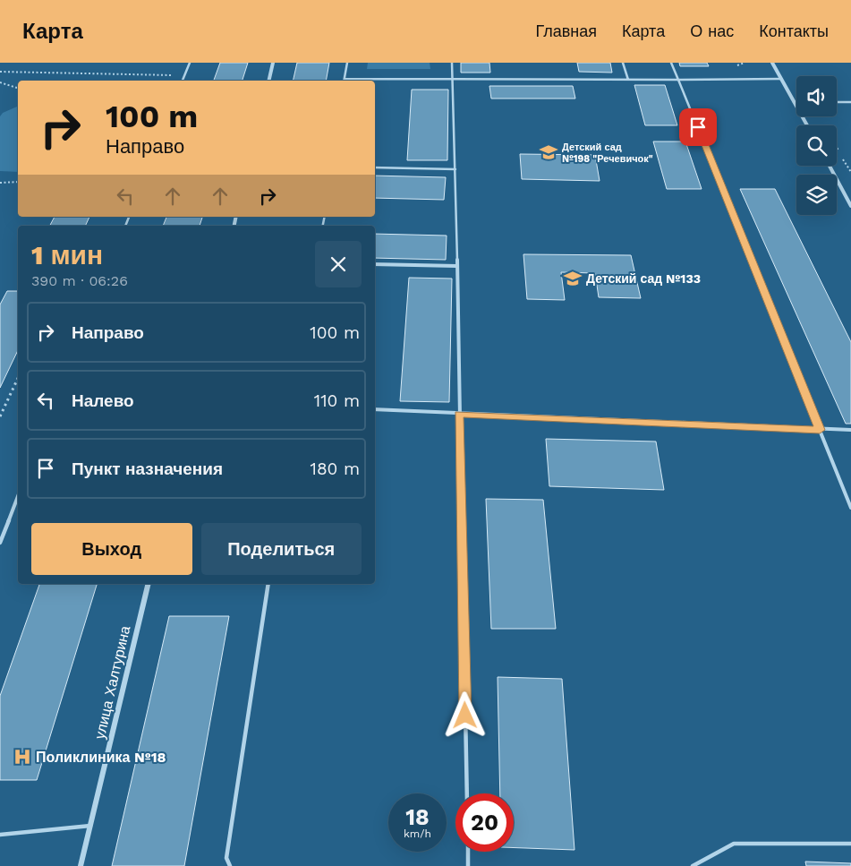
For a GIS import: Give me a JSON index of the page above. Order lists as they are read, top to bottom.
{
  "streets": {
    "street": ["улица Халтурина"]
  },
  "places": {
    "school or university": ["Детский сад №198 \"Речевичок\"", "Детский сад №133"],
    "hospital": ["Поликлиника №18"]
  },
  "page": {
    "header": "Карта",
    "nav": [
      "Главная",
      "Карта",
      "О нас",
      "Контакты"
    ],
    "turn": ["100 m", "Направо"],
    "heading": ["1 мин", "390 m · 06:26"],
    "list": [
      {
        "name": "Направо",
        "value": "100 m"
      },
      {
        "name": "Налево",
        "value": "110 m"
      },
      {
        "name": "Пункт назначения",
        "value": "180 m"
      }
    ],
    "buttons": ["Выход", "Поделиться"],
    "speed": "18 km/h",
    "limit": "20"
  }
}
